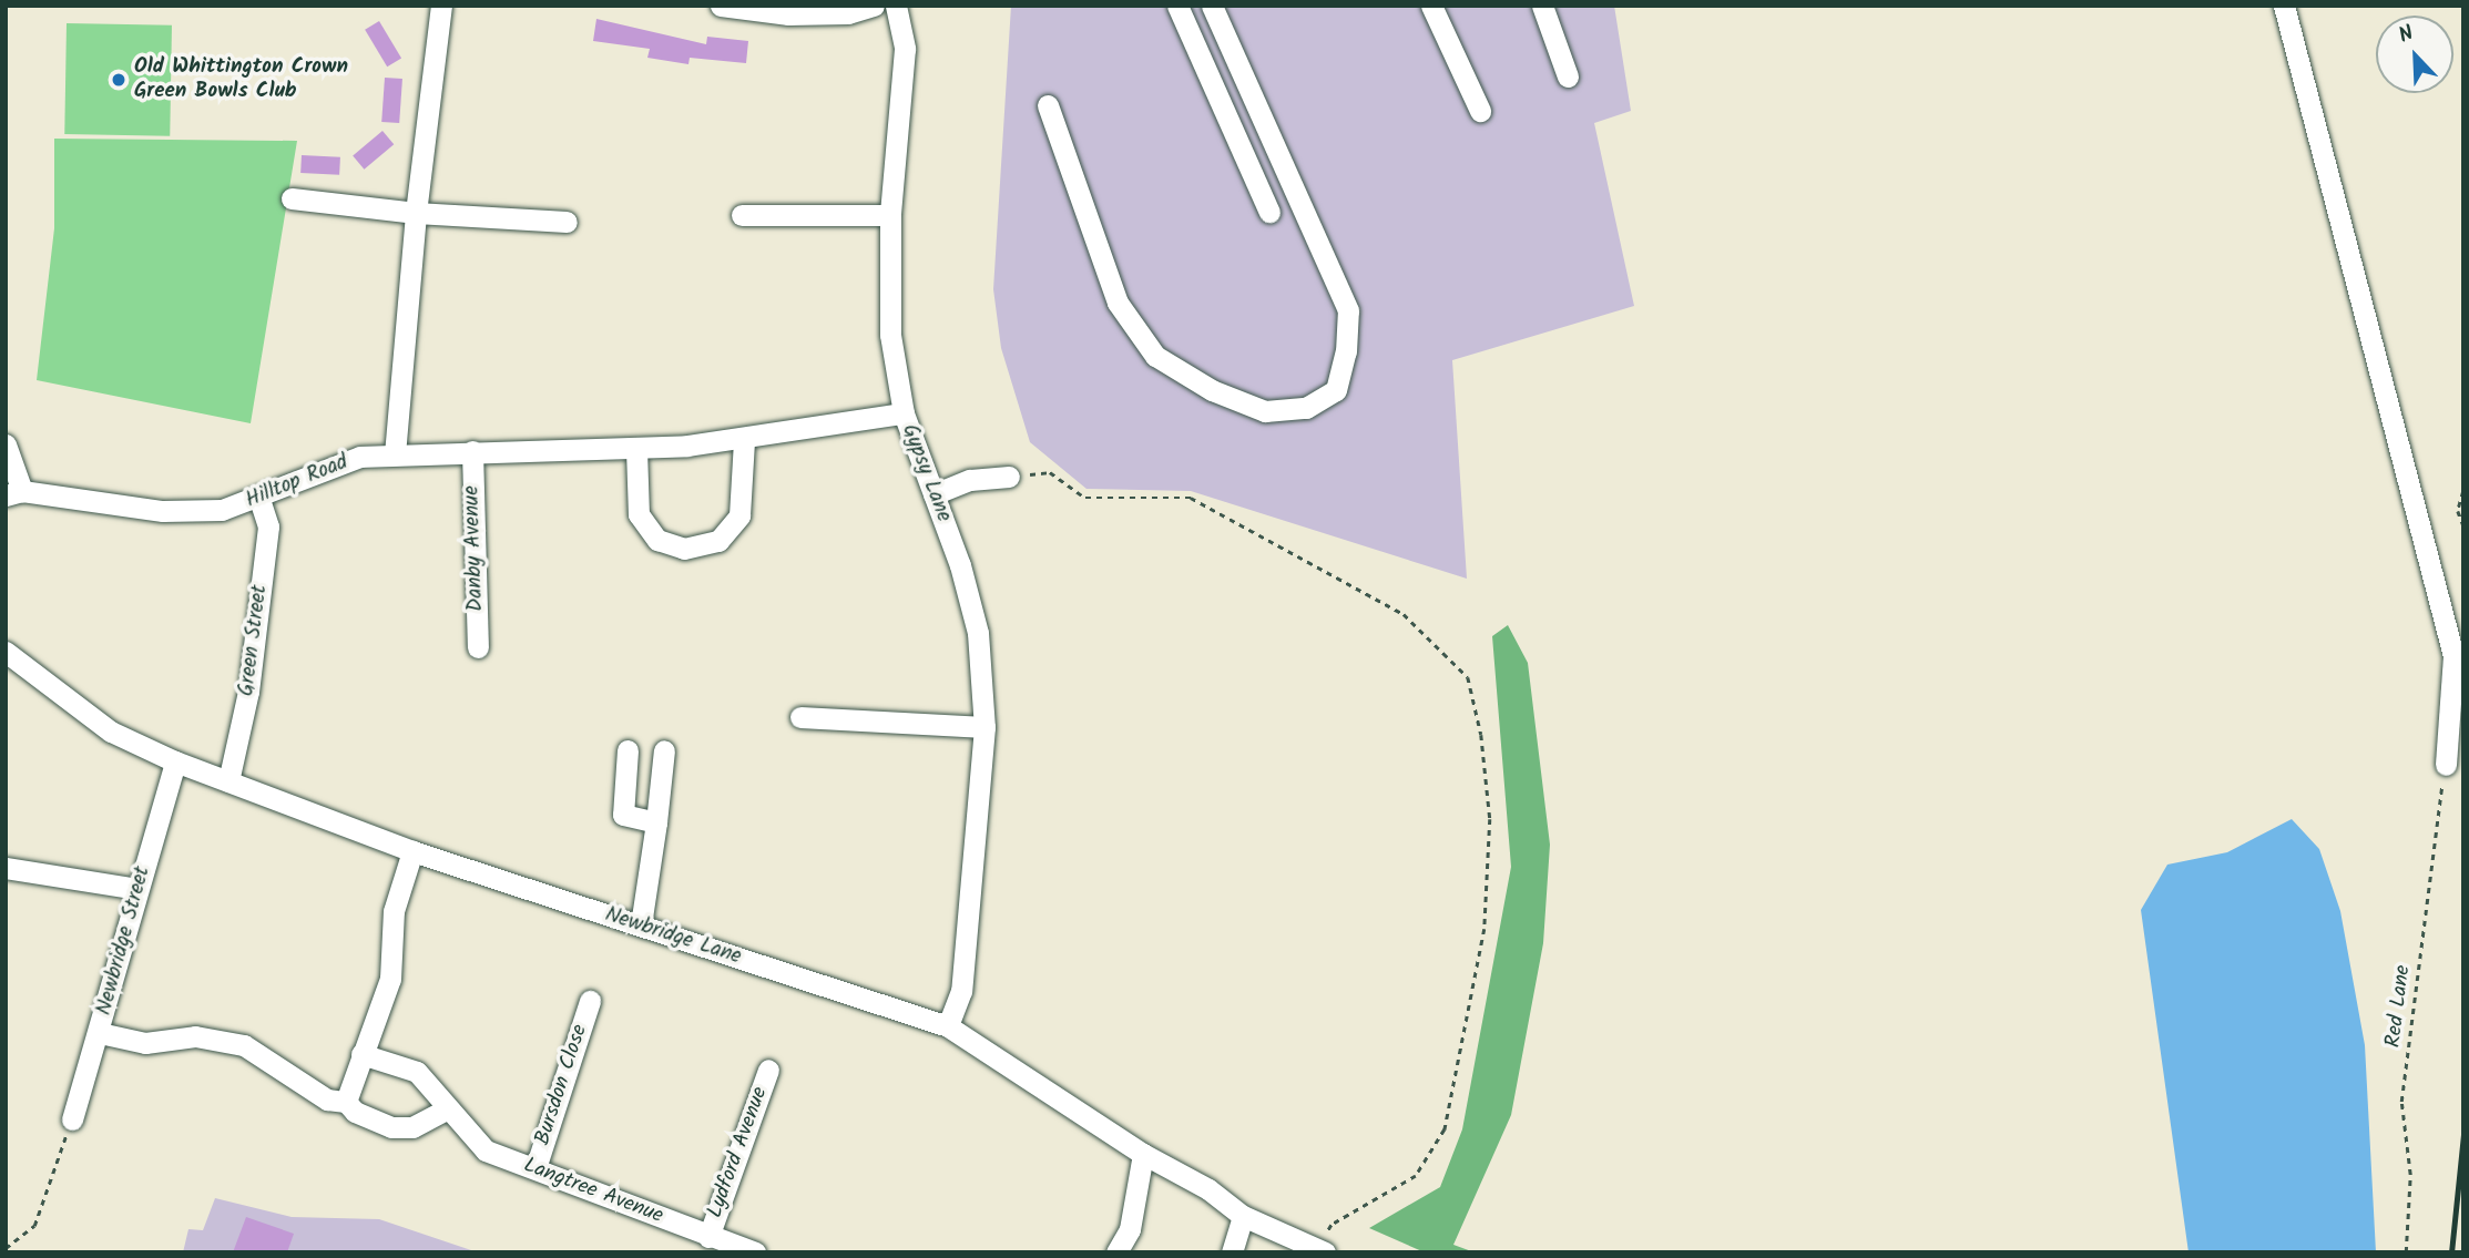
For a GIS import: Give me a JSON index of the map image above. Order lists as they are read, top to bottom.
{
  "streets": {
    "street": [
      "Gypsy Lane",
      "Hilltop Road",
      "Danby Avenue",
      "Green Street",
      "Newbridge Lane",
      "Newbridge Street",
      "Bursdon Close",
      "Lydford Avenue",
      "Langtree Avenue"
    ],
    "path": ["Red Lane"]
  },
  "crossings": [
    ["Gypsy Lane", "Newbridge Lane"],
    ["Hilltop Road", "Green Street"],
    ["Green Street", "Newbridge Lane"],
    ["Newbridge Lane", "Newbridge Street"],
    ["Bursdon Close", "Langtree Avenue"],
    ["Lydford Avenue", "Langtree Avenue"]
  ],
  "places": ["Old Whittington Crown Green Bowls Club"],
  "north": "top left"
}
